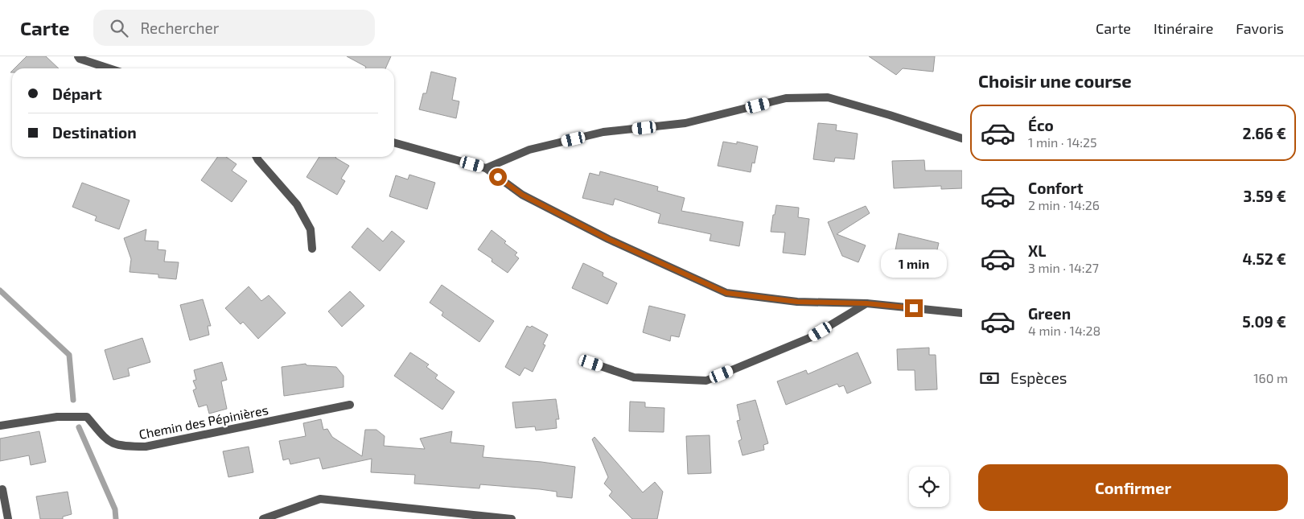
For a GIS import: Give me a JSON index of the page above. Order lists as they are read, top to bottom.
{
  "streets": {
    "street": ["Chemin des Pépinières"]
  },
  "page": {
    "header": "Carte",
    "search": "Rechercher",
    "nav": ["Carte", "Itinéraire", "Favoris"],
    "heading": "Choisir une course",
    "banner": ["Départ", "Destination"],
    "list": [
      {
        "name": "Éco",
        "note": "1 min · 14:25",
        "value": "2.66 €"
      },
      {
        "name": "Confort",
        "note": "2 min · 14:26",
        "value": "3.59 €"
      },
      {
        "name": "XL",
        "note": "3 min · 14:27",
        "value": "4.52 €"
      },
      {
        "name": "Green",
        "note": "4 min · 14:28",
        "value": "5.09 €"
      }
    ],
    "bubble": "1 min",
    "pay": ["Espèces", "160 m"],
    "buttons": "Confirmer"
  }
}
